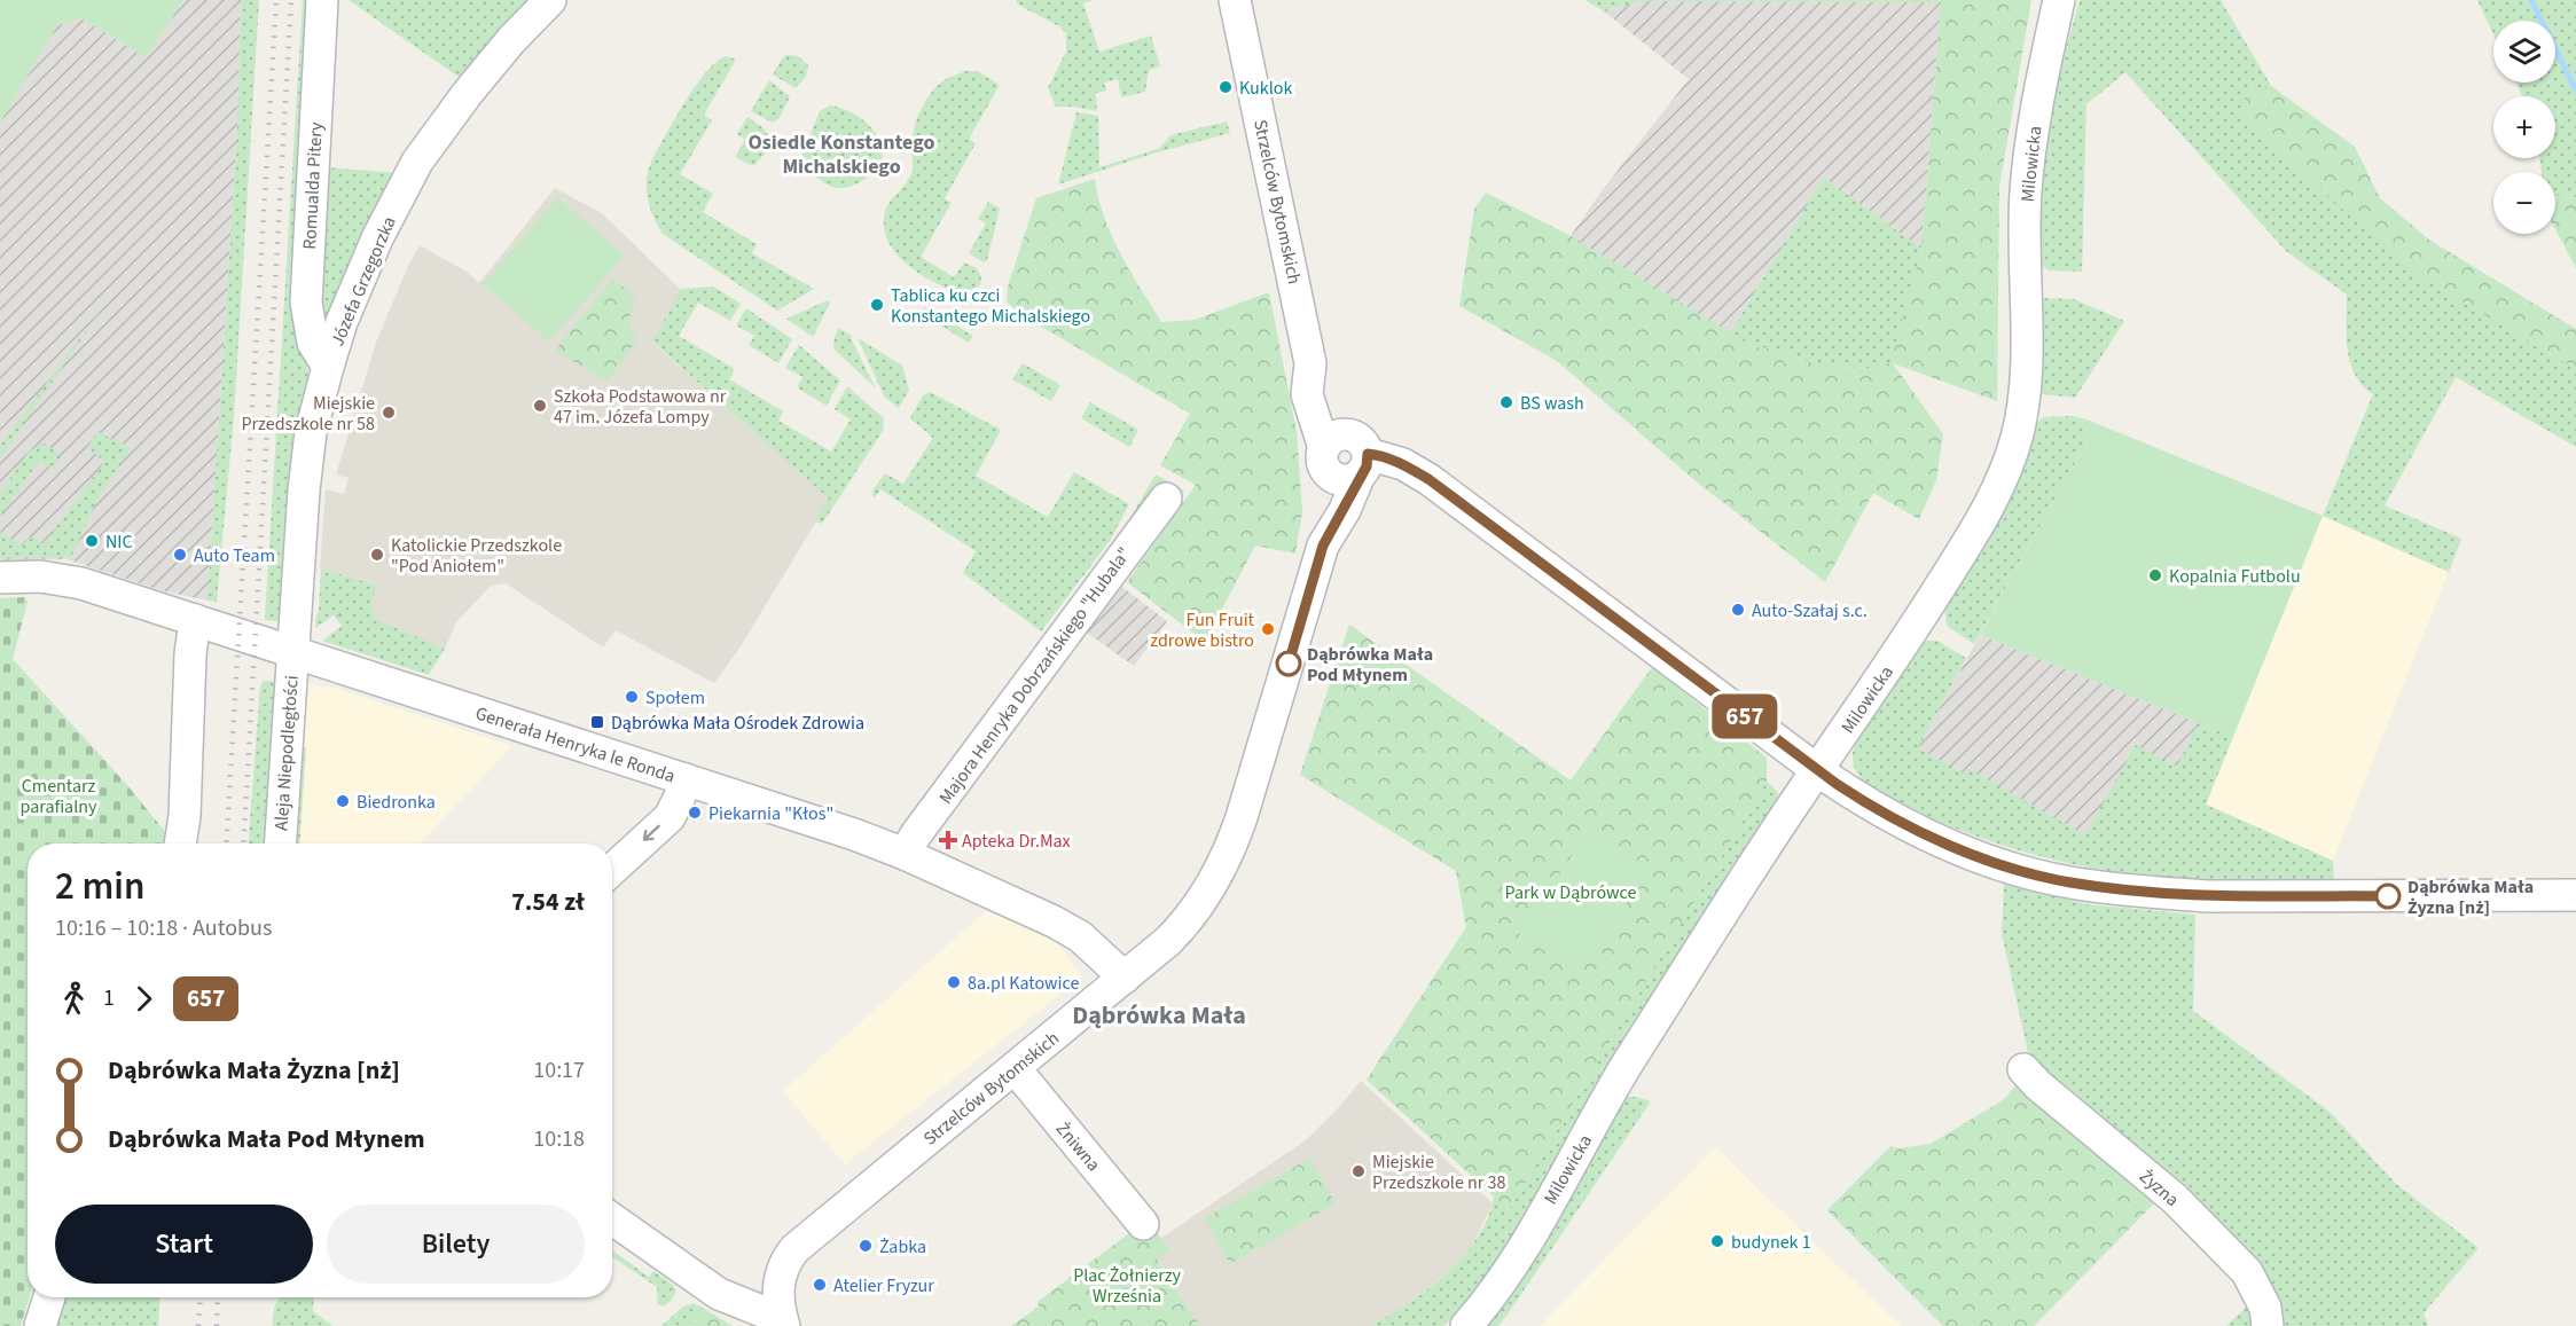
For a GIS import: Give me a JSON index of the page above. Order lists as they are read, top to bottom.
{
  "streets": {
    "street": [
      "Milowicka",
      "Romualda Pitery",
      "Strzelców Bytomskich",
      "Józefa Grzegorzka",
      "Majora Henryka Dobrzańskiego \"Hubala\"",
      "Generała Henryka le Ronda",
      "Aleja Niepodległości",
      "Żniwna",
      "Żyzna"
    ]
  },
  "crossings": [
    ["Romualda Pitery", "Józefa Grzegorzka"],
    ["Strzelców Bytomskich", "Generała Henryka le Ronda"],
    ["Strzelców Bytomskich", "Żniwna"],
    ["Józefa Grzegorzka", "Generała Henryka le Ronda"],
    ["Józefa Grzegorzka", "Aleja Niepodległości"],
    ["Majora Henryka Dobrzańskiego \"Hubala\"", "Generała Henryka le Ronda"],
    ["Generała Henryka le Ronda", "Aleja Niepodległości"]
  ],
  "districts": ["Osiedle Konstantego Michalskiego", "Dąbrówka Mała"],
  "parks": ["Cmentarz parafialny", "Park w Dąbrówce", "Plac Żołnierzy Września"],
  "places": {
    "other": [
      "Kuklok",
      "Tablica ku czci Konstantego Michalskiego",
      "BS wash",
      "Szkoła Podstawowa nr 47 im. Józefa Lompy",
      "Miejskie Przedszkole nr 58",
      "NIC",
      "Auto Team",
      "Katolickie Przedszkole \"Pod Aniołem\"",
      "Kopalnia Futbolu",
      "Auto-Szałaj s.c.",
      "Fun Fruit zdrowe bistro",
      "Dąbrówka Mała Pod Młynem",
      "Społem",
      "Biedronka",
      "Piekarnia \"Kłos\"",
      "Dąbrówka Mała Żyzna [nż]",
      "8a.pl Katowice",
      "Miejskie Przedszkole nr 38",
      "budynek 1",
      "Żabka",
      "Atelier Fryzur"
    ],
    "transit": ["Dąbrówka Mała Ośrodek Zdrowia"],
    "health": ["Apteka Dr.Max"]
  },
  "lines": ["bus line 657"],
  "page": {
    "on_map": "657",
    "map_buttons": ["+", "−"],
    "heading": ["2 min", "10:16 – 10:18 · Autobus", "7.54 zł"],
    "legs": ["1", "657"],
    "list": [
      {
        "name": "Dąbrówka Mała Żyzna [nż]",
        "value": "10:17"
      },
      {
        "name": "Dąbrówka Mała Pod Młynem",
        "value": "10:18"
      }
    ],
    "buttons": ["Start", "Bilety"]
  }
}
